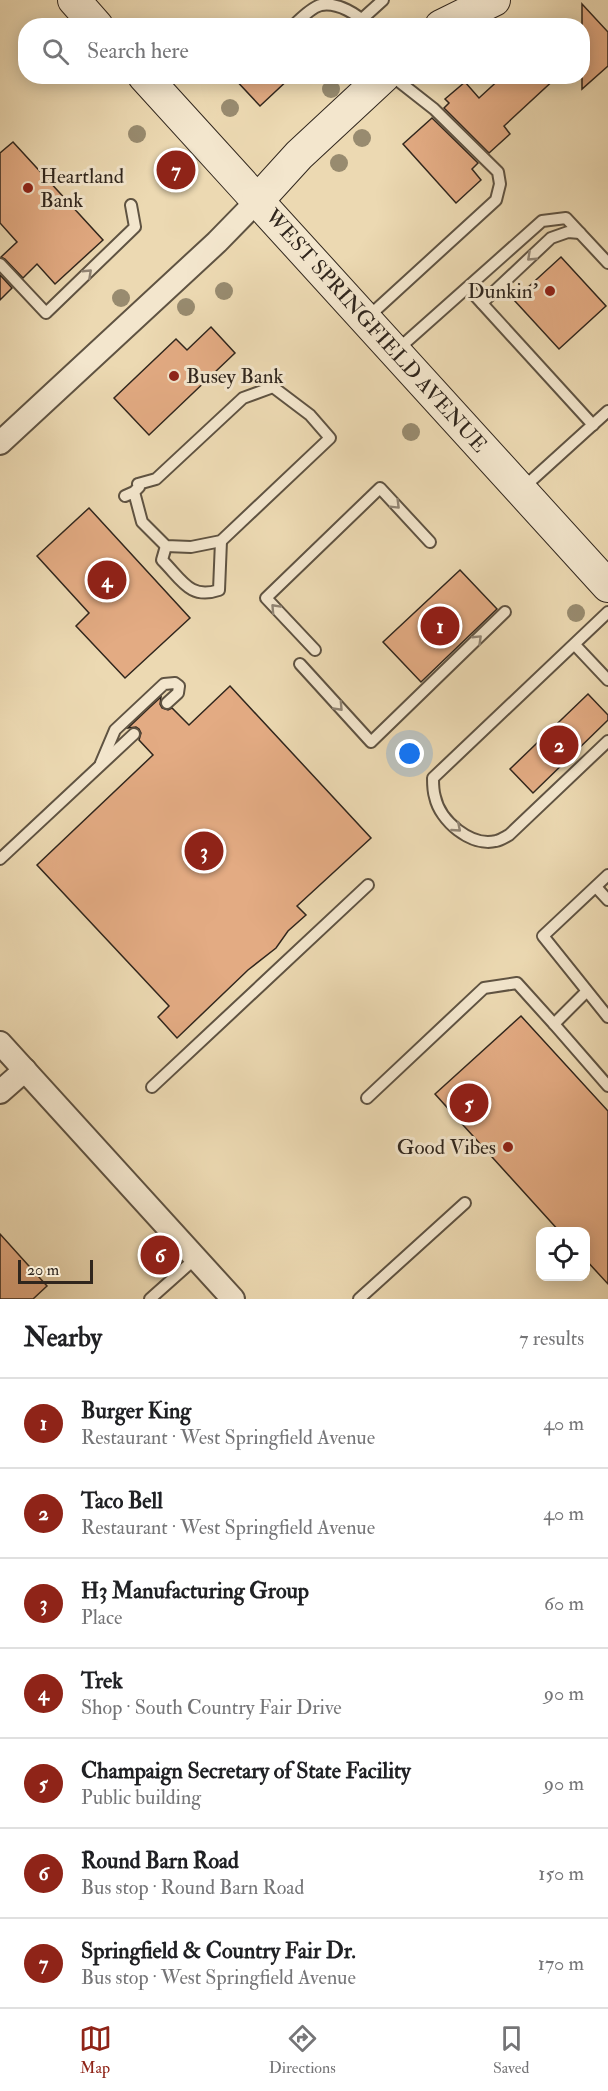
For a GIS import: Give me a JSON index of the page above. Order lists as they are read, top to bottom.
{
  "streets": {
    "main road": ["WEST SPRINGFIELD AVENUE"]
  },
  "places": [
    "Heartland Bank",
    "Dunkin'",
    "Busey Bank",
    "Good Vibes"
  ],
  "scale_bar": "20 m",
  "page": {
    "search": "Search here",
    "pins": [
      "7",
      "4",
      "1",
      "2",
      "3",
      "5",
      "6"
    ],
    "scale": "20 m",
    "heading": ["Nearby", "7 results"],
    "list": [
      {
        "mark": "1",
        "name": "Burger King",
        "note": "Restaurant · West Springfield Avenue",
        "value": "40 m"
      },
      {
        "mark": "2",
        "name": "Taco Bell",
        "note": "Restaurant · West Springfield Avenue",
        "value": "40 m"
      },
      {
        "mark": "3",
        "name": "H3 Manufacturing Group",
        "note": "Place",
        "value": "60 m"
      },
      {
        "mark": "4",
        "name": "Trek",
        "note": "Shop · South Country Fair Drive",
        "value": "90 m"
      },
      {
        "mark": "5",
        "name": "Champaign Secretary of State Facility",
        "note": "Public building",
        "value": "90 m"
      },
      {
        "mark": "6",
        "name": "Round Barn Road",
        "note": "Bus stop · Round Barn Road",
        "value": "150 m"
      },
      {
        "mark": "7",
        "name": "Springfield & Country Fair Dr.",
        "note": "Bus stop · West Springfield Avenue",
        "value": "170 m"
      }
    ],
    "nav": ["Map", "Directions", "Saved"]
  }
}
